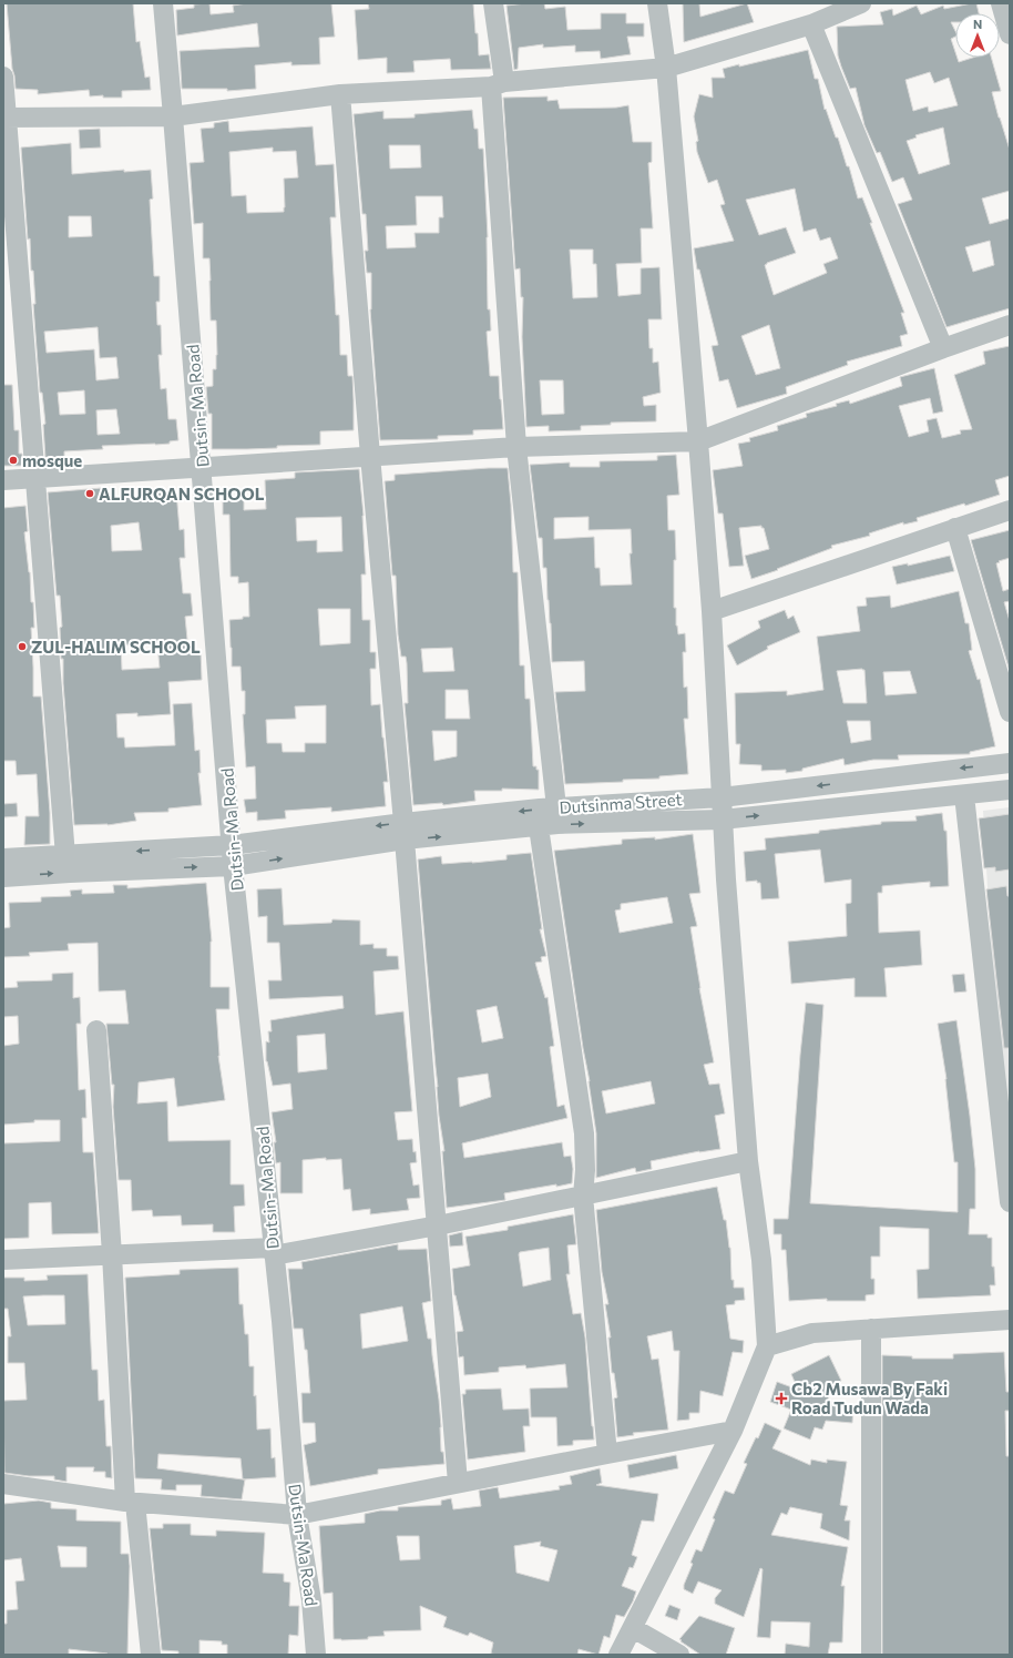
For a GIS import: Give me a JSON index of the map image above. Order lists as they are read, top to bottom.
{
  "streets": {
    "street": ["Dutsin-Ma Road", "Dutsinma Street"]
  },
  "crossings": [
    ["Dutsin-Ma Road", "Dutsinma Street"]
  ],
  "places": {
    "other": ["mosque", "ALFURQAN SCHOOL", "ZUL-HALIM SCHOOL"],
    "health": ["Cb2 Musawa By Faki Road Tudun Wada"]
  },
  "north": "top"
}
